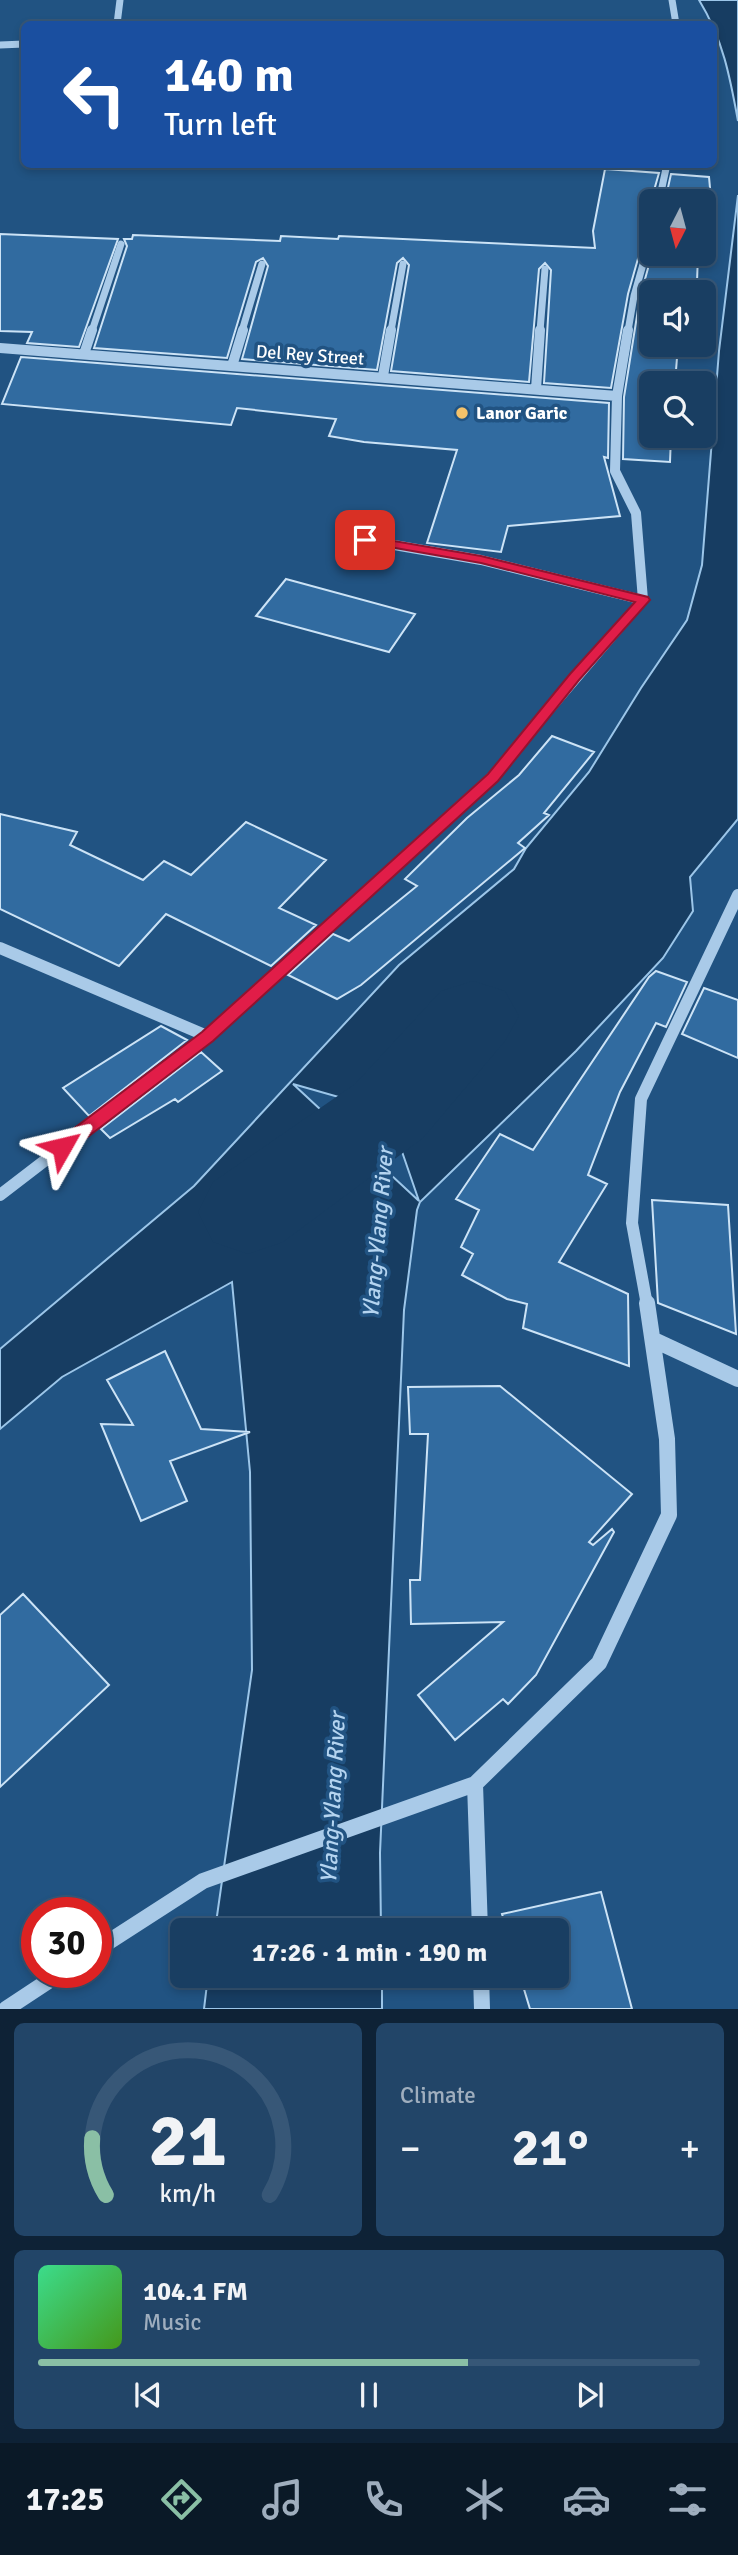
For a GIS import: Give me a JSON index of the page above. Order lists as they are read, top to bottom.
{
  "streets": {
    "street": ["Del Rey Street"]
  },
  "water": ["Ylang-Ylang River"],
  "places": ["Lanor Garic"],
  "north": "bottom",
  "page": {
    "turn": ["140 m", "Turn left"],
    "limit": "30",
    "trip": "17:26 · 1 min · 190 m",
    "tile": "Climate",
    "heat": ["−", "21°", "+"],
    "song": ["104.1 FM", "Music"],
    "tabs": "17:25",
    "gauge": ["21", "km/h"]
  }
}
